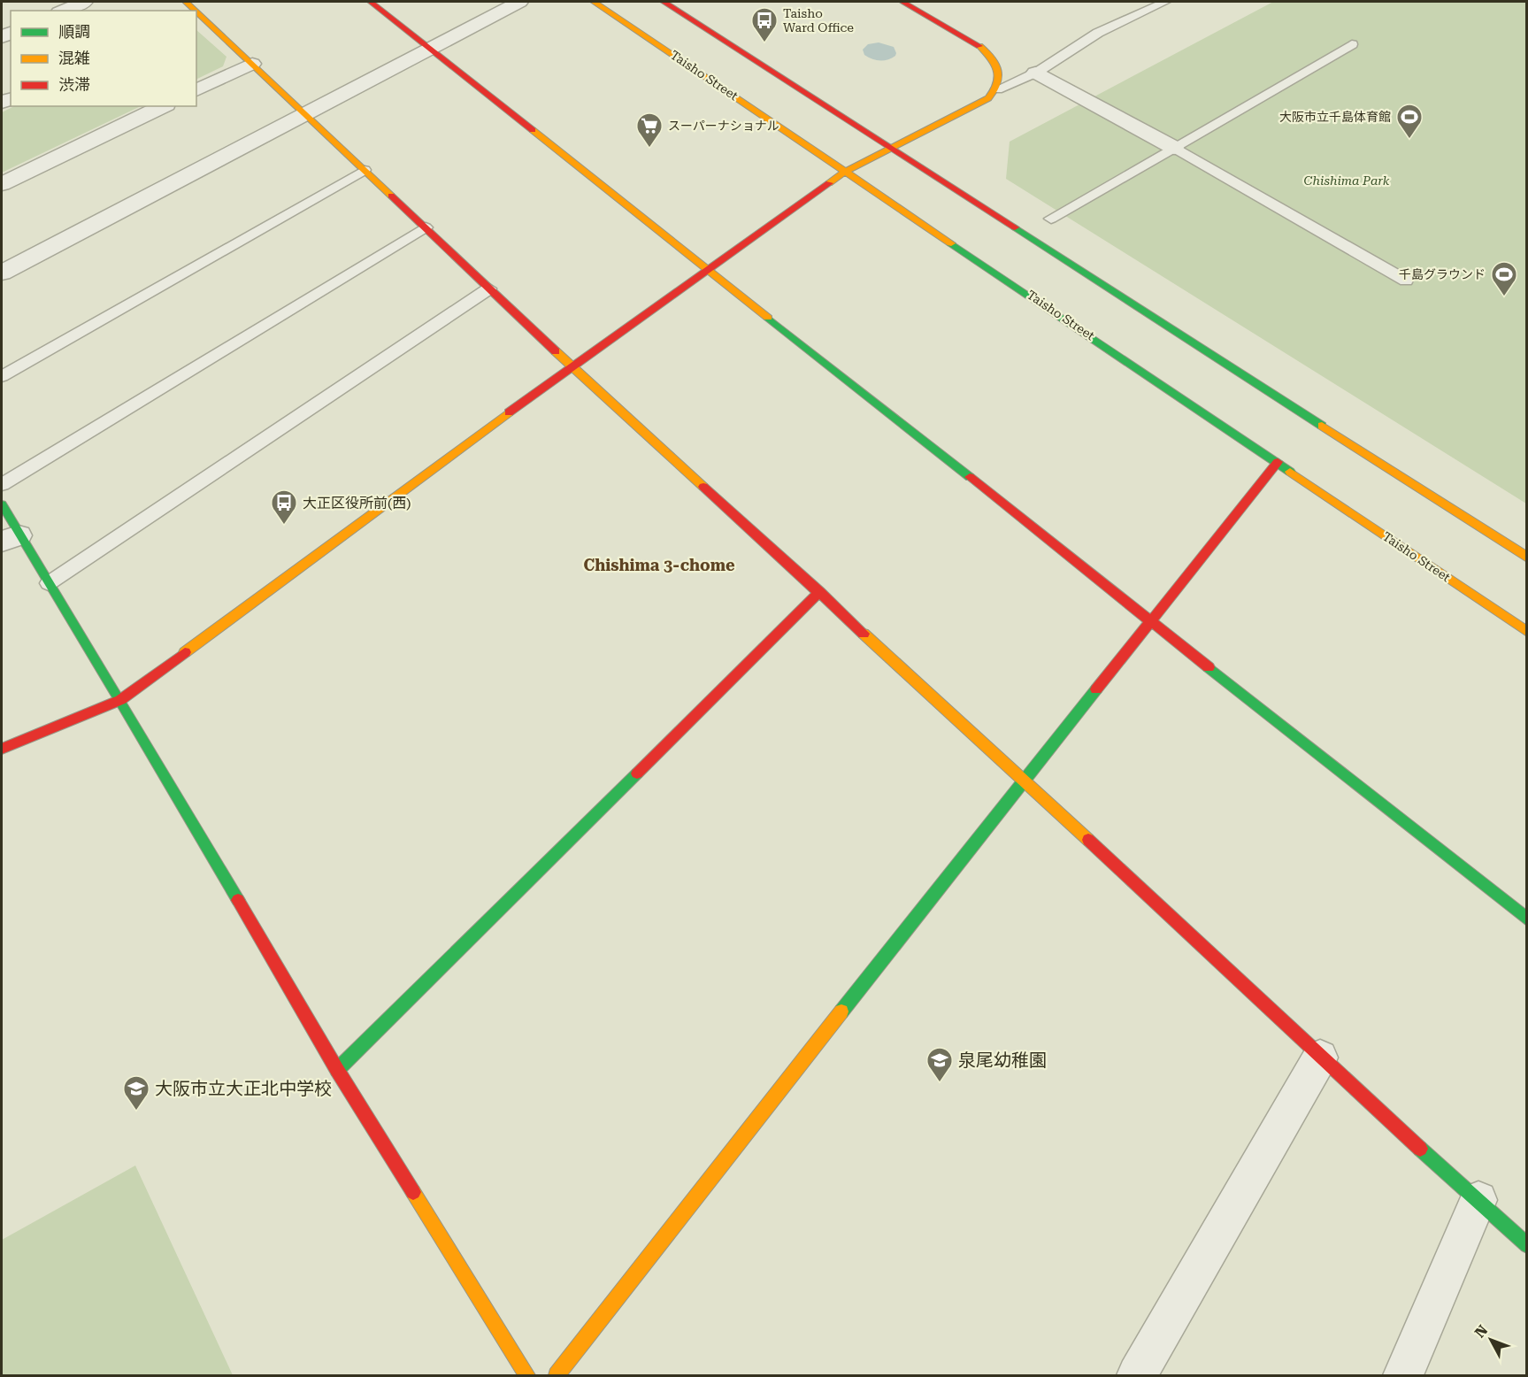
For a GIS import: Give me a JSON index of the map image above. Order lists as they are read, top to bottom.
{
  "streets": {
    "street": ["Taisho Street"]
  },
  "districts": ["Chishima 3-chome"],
  "parks": ["Chishima Park"],
  "places": {
    "bus stop": ["Taisho Ward Office", "大正区役所前(西)"],
    "sports": ["大阪市立千島体育館", "千島グラウンド"],
    "supermarket": ["スーパーナショナル"],
    "school or university": ["泉尾幼稚園", "大阪市立大正北中学校"]
  },
  "legend": ["順調", "混雑", "渋滞"],
  "north": "top left"
}
